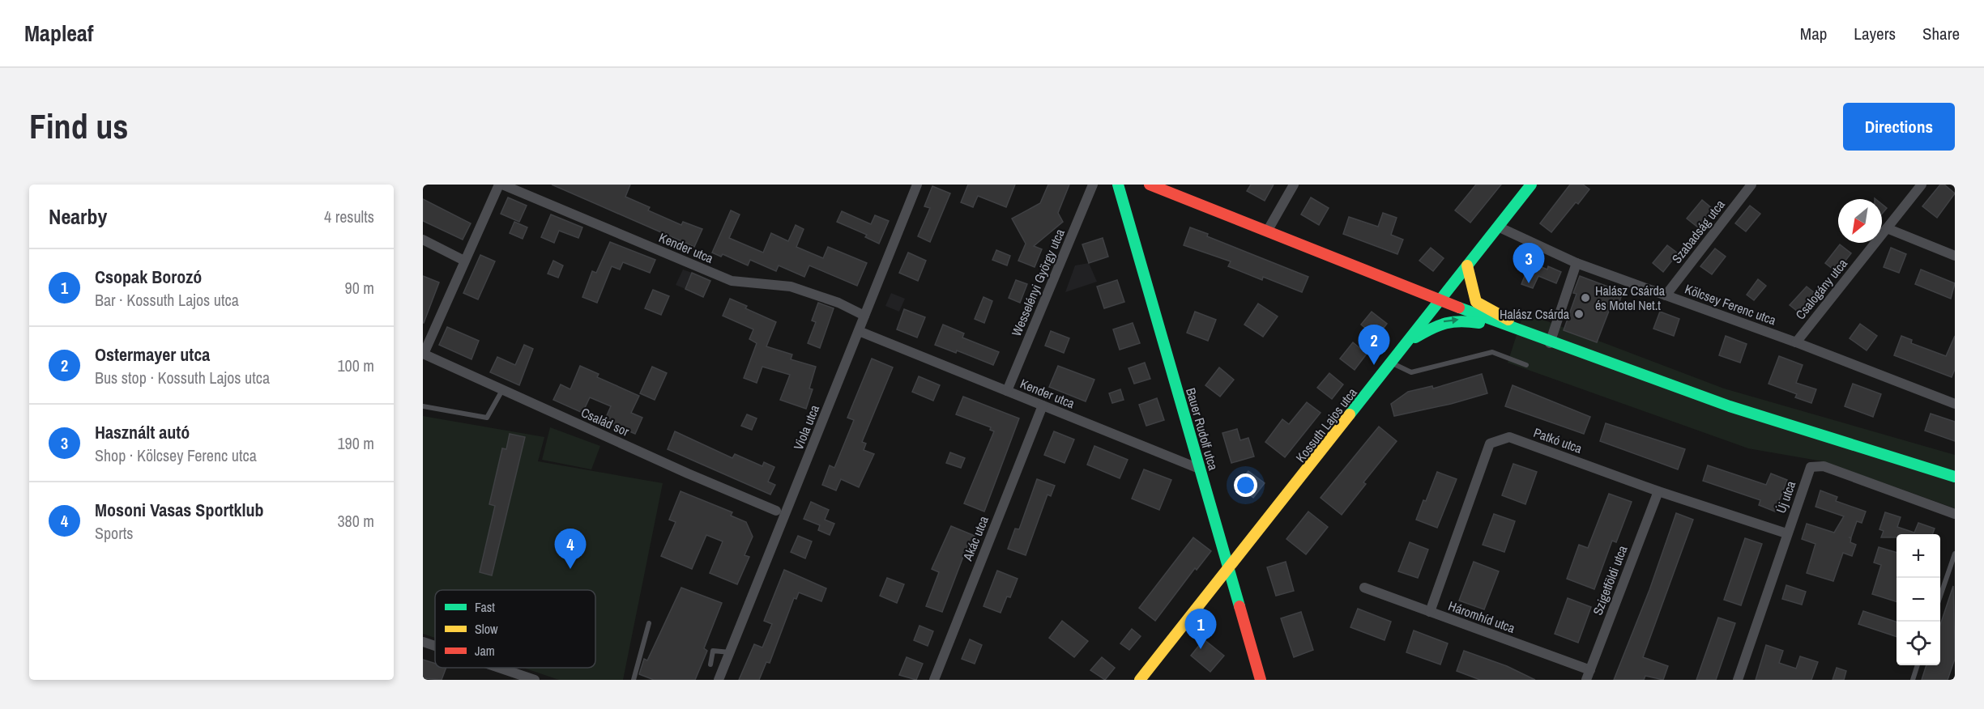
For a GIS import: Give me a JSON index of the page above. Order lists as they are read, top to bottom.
{
  "streets": {
    "main road": ["Kossuth Lajos utca", "Bauer Rudolf utca"],
    "street": [
      "Szabadság utca",
      "Kender utca",
      "Wesselényi György utca",
      "Csalogány utca",
      "Kölcsey Ferenc utca",
      "Család sor",
      "Viola utca",
      "Patkó utca",
      "Új utca",
      "Akác utca",
      "Szigetföldi utca",
      "Háromhíd utca"
    ]
  },
  "crossings": [
    ["Szabadság utca", "Kölcsey Ferenc utca"],
    ["Kender utca", "Wesselényi György utca"],
    ["Kender utca", "Viola utca"],
    ["Kender utca", "Bauer Rudolf utca"],
    ["Kender utca", "Akác utca"],
    ["Csalogány utca", "Kölcsey Ferenc utca"],
    ["Kölcsey Ferenc utca", "Kossuth Lajos utca"],
    ["Kossuth Lajos utca", "Bauer Rudolf utca"],
    ["Patkó utca", "Új utca"],
    ["Patkó utca", "Szigetföldi utca"],
    ["Patkó utca", "Háromhíd utca"],
    ["Szigetföldi utca", "Háromhíd utca"]
  ],
  "places": ["Halász Csárda és Motel Net.t", "Halász Csárda"],
  "legend": ["Fast", "Slow", "Jam"],
  "north": "bottom left",
  "page": {
    "header": "Mapleaf",
    "nav": ["Map", "Layers", "Share"],
    "buttons": "Directions",
    "title": "Find us",
    "heading": ["Nearby", "4 results"],
    "pins": [
      "3",
      "2",
      "4",
      "1"
    ],
    "list": [
      {
        "mark": "1",
        "name": "Csopak Borozó",
        "note": "Bar · Kossuth Lajos utca",
        "value": "90 m"
      },
      {
        "mark": "2",
        "name": "Ostermayer utca",
        "note": "Bus stop · Kossuth Lajos utca",
        "value": "100 m"
      },
      {
        "mark": "3",
        "name": "Használt autó",
        "note": "Shop · Kölcsey Ferenc utca",
        "value": "190 m"
      },
      {
        "mark": "4",
        "name": "Mosoni Vasas Sportklub",
        "note": "Sports",
        "value": "380 m"
      }
    ],
    "map_buttons": ["+", "−"]
  }
}
